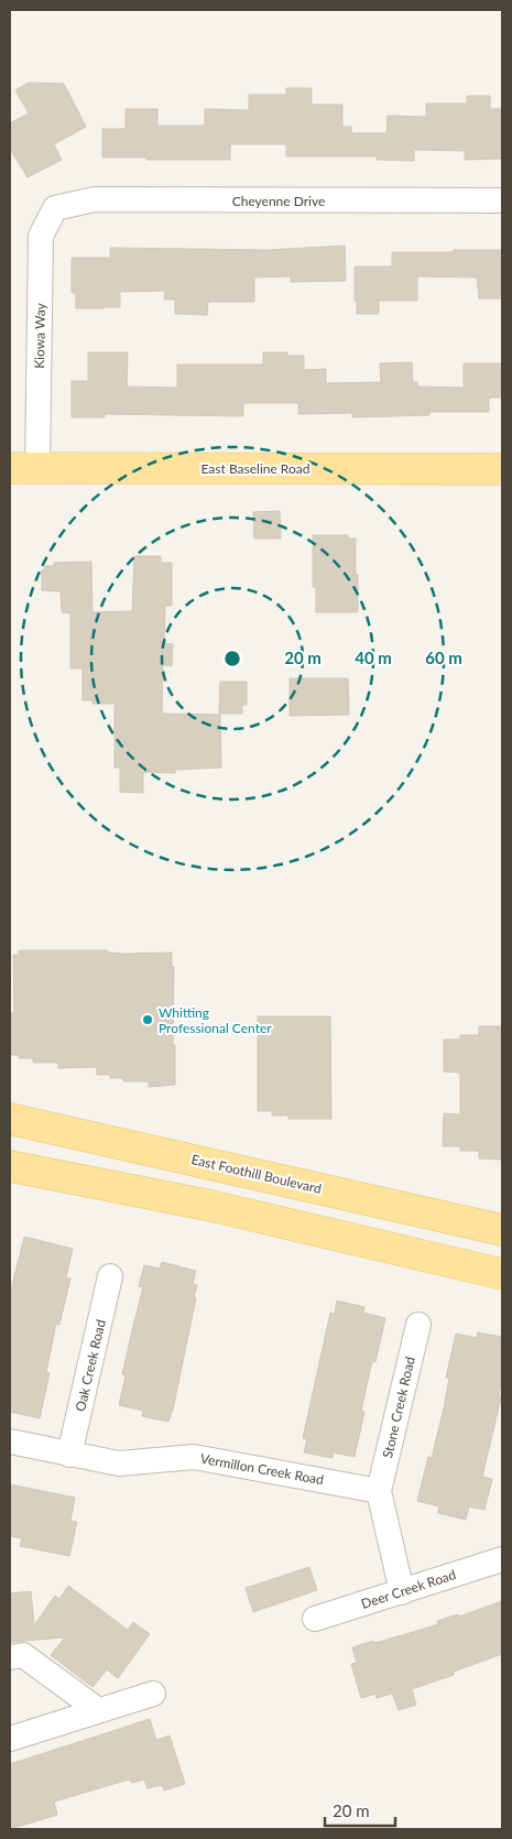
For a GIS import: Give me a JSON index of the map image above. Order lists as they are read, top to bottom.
{
  "streets": {
    "main road": ["East Baseline Road", "East Foothill Boulevard"],
    "street": [
      "Cheyenne Drive",
      "Kiowa Way",
      "Oak Creek Road",
      "Stone Creek Road",
      "Vermillon Creek Road",
      "Deer Creek Road"
    ]
  },
  "crossings": [
    ["Cheyenne Drive", "Kiowa Way"],
    ["Kiowa Way", "East Baseline Road"],
    ["Oak Creek Road", "Vermillon Creek Road"],
    ["Stone Creek Road", "Vermillon Creek Road"]
  ],
  "places": ["Whitting Professional Center"],
  "scale_bar": "20 m",
  "rings": ["20 m", "40 m", "60 m"]
}
